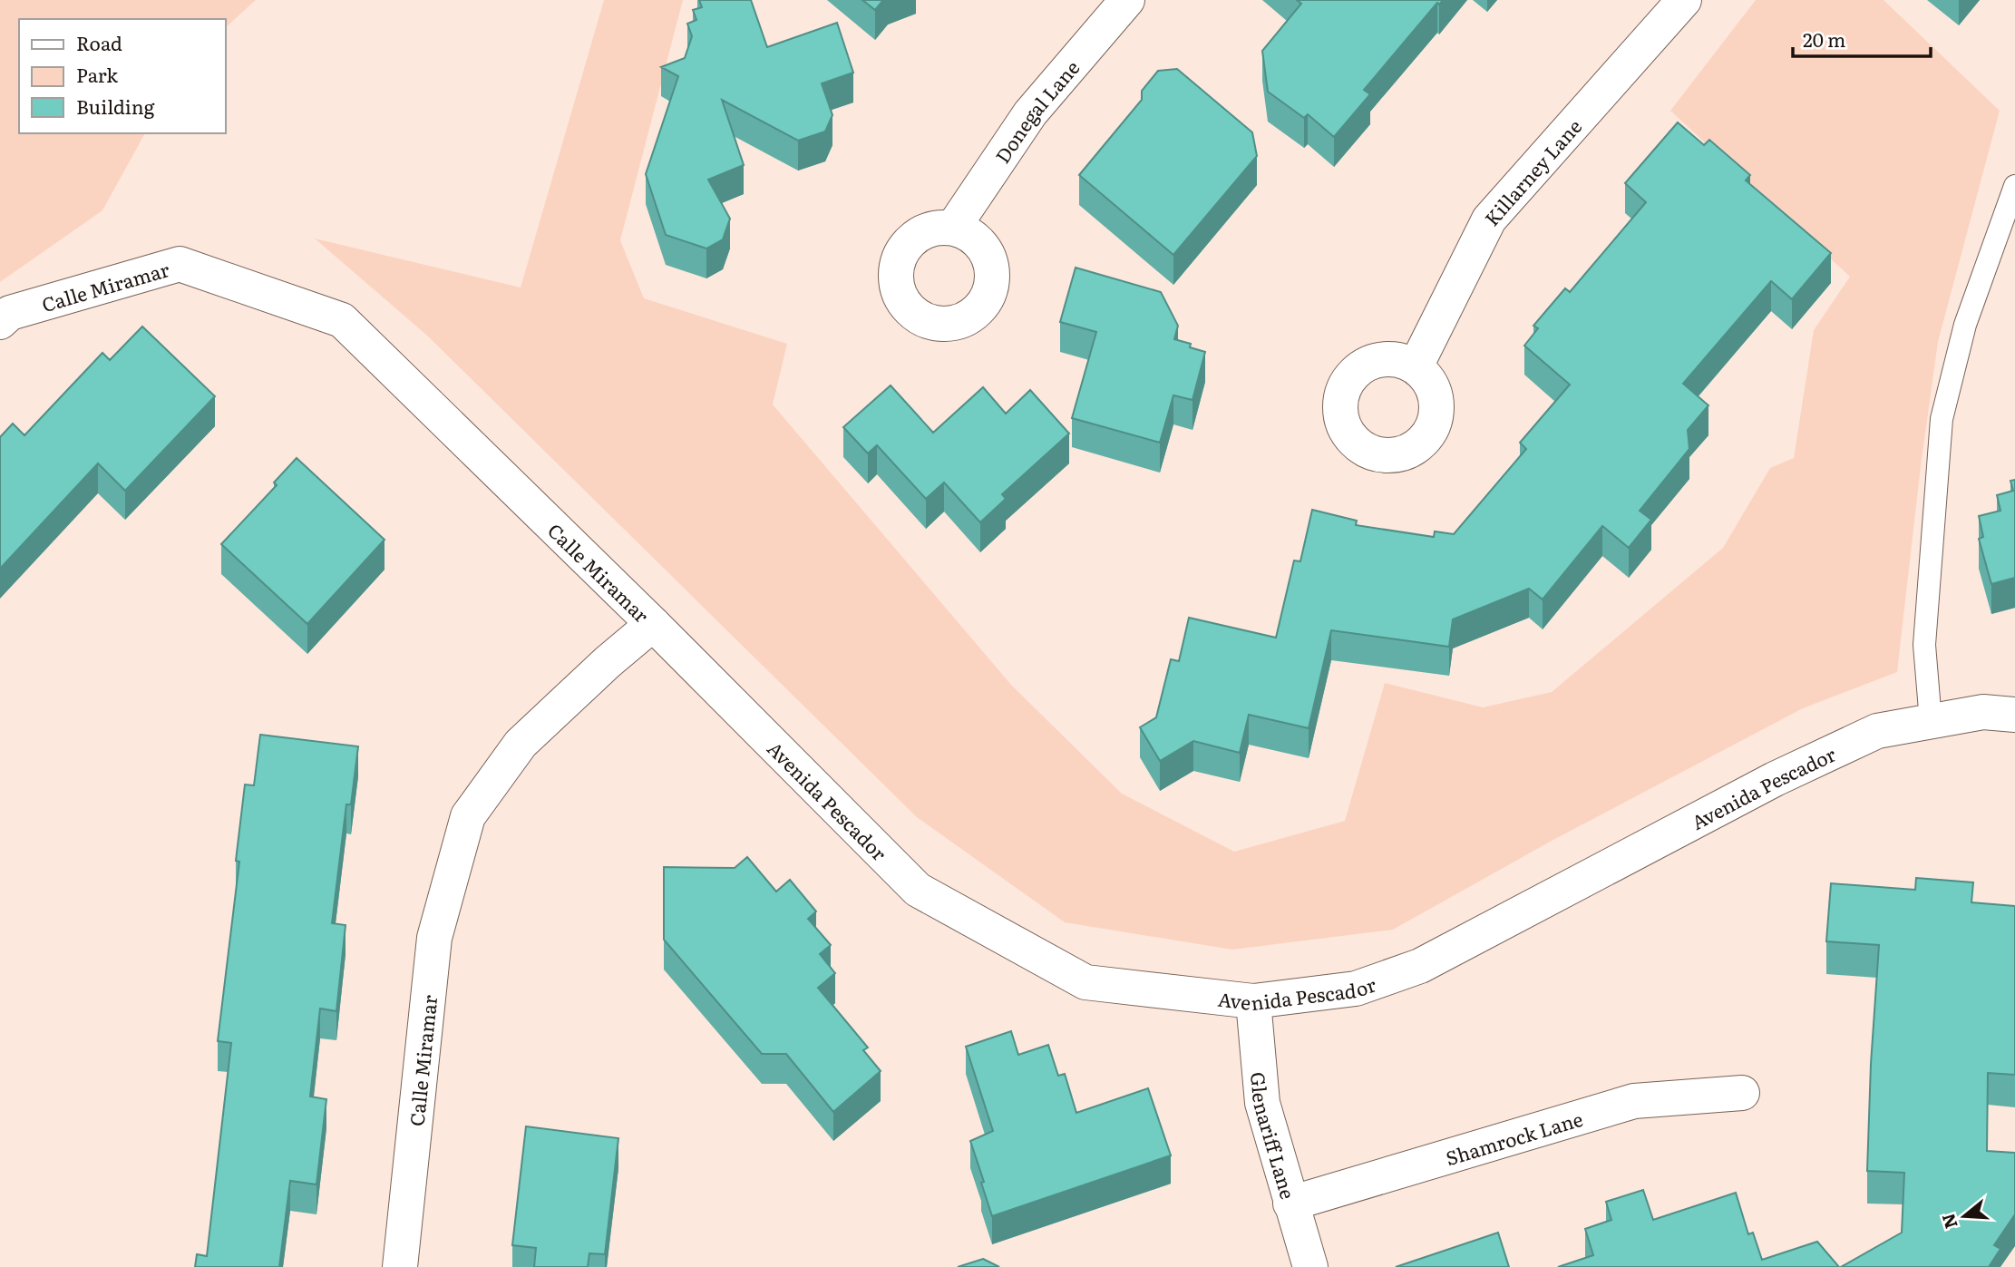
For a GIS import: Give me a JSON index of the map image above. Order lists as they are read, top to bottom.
{
  "streets": {
    "street": [
      "Donegal Lane",
      "Killarney Lane",
      "Calle Miramar",
      "Avenida Pescador",
      "Glenariff Lane",
      "Shamrock Lane"
    ]
  },
  "crossings": [
    ["Calle Miramar", "Avenida Pescador"],
    ["Avenida Pescador", "Glenariff Lane"],
    ["Glenariff Lane", "Shamrock Lane"]
  ],
  "legend": ["Road", "Park", "Building"],
  "scale_bar": "20 m",
  "north": "left"
}
